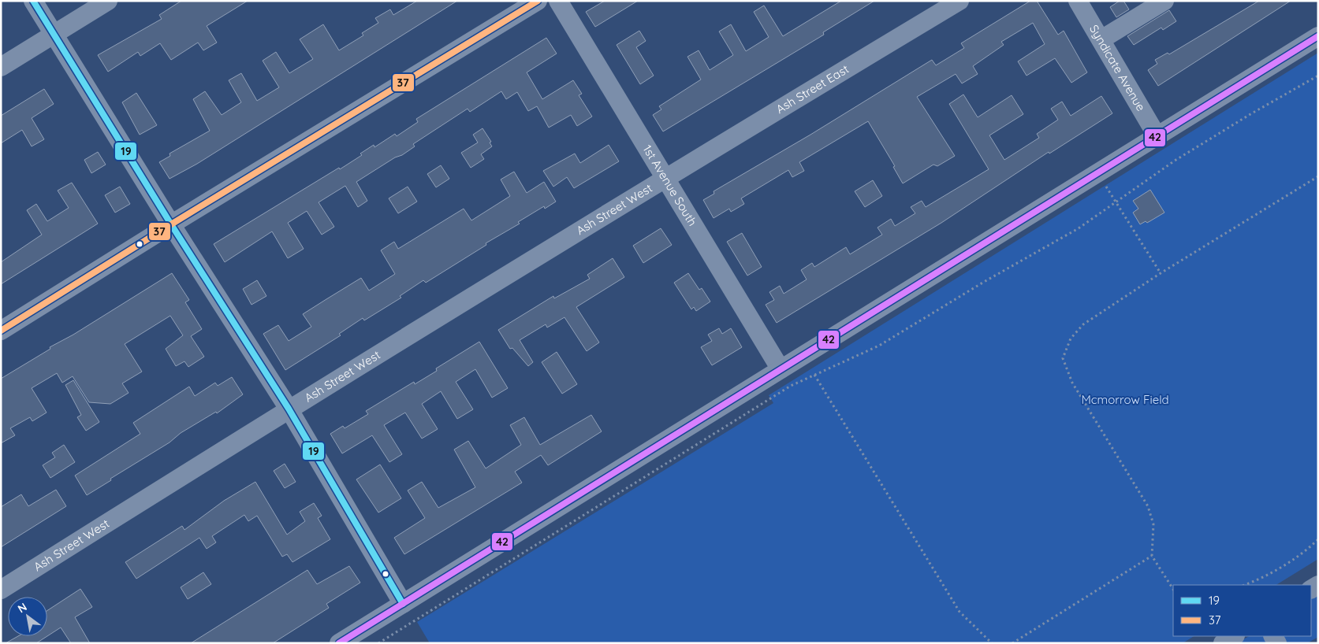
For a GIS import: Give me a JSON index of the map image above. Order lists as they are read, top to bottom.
{
  "streets": {
    "street": [
      "Syndicate Avenue",
      "Ash Street East",
      "1st Avenue South",
      "Ash Street West"
    ]
  },
  "crossings": [
    ["Ash Street East", "1st Avenue South"],
    ["Ash Street East", "Ash Street West"],
    ["1st Avenue South", "Ash Street West"]
  ],
  "parks": ["Mcmorrow Field"],
  "lines": ["transit line 19", "transit line 37", "transit line 42"],
  "legend": ["19", "37"],
  "north": "top left"
}
